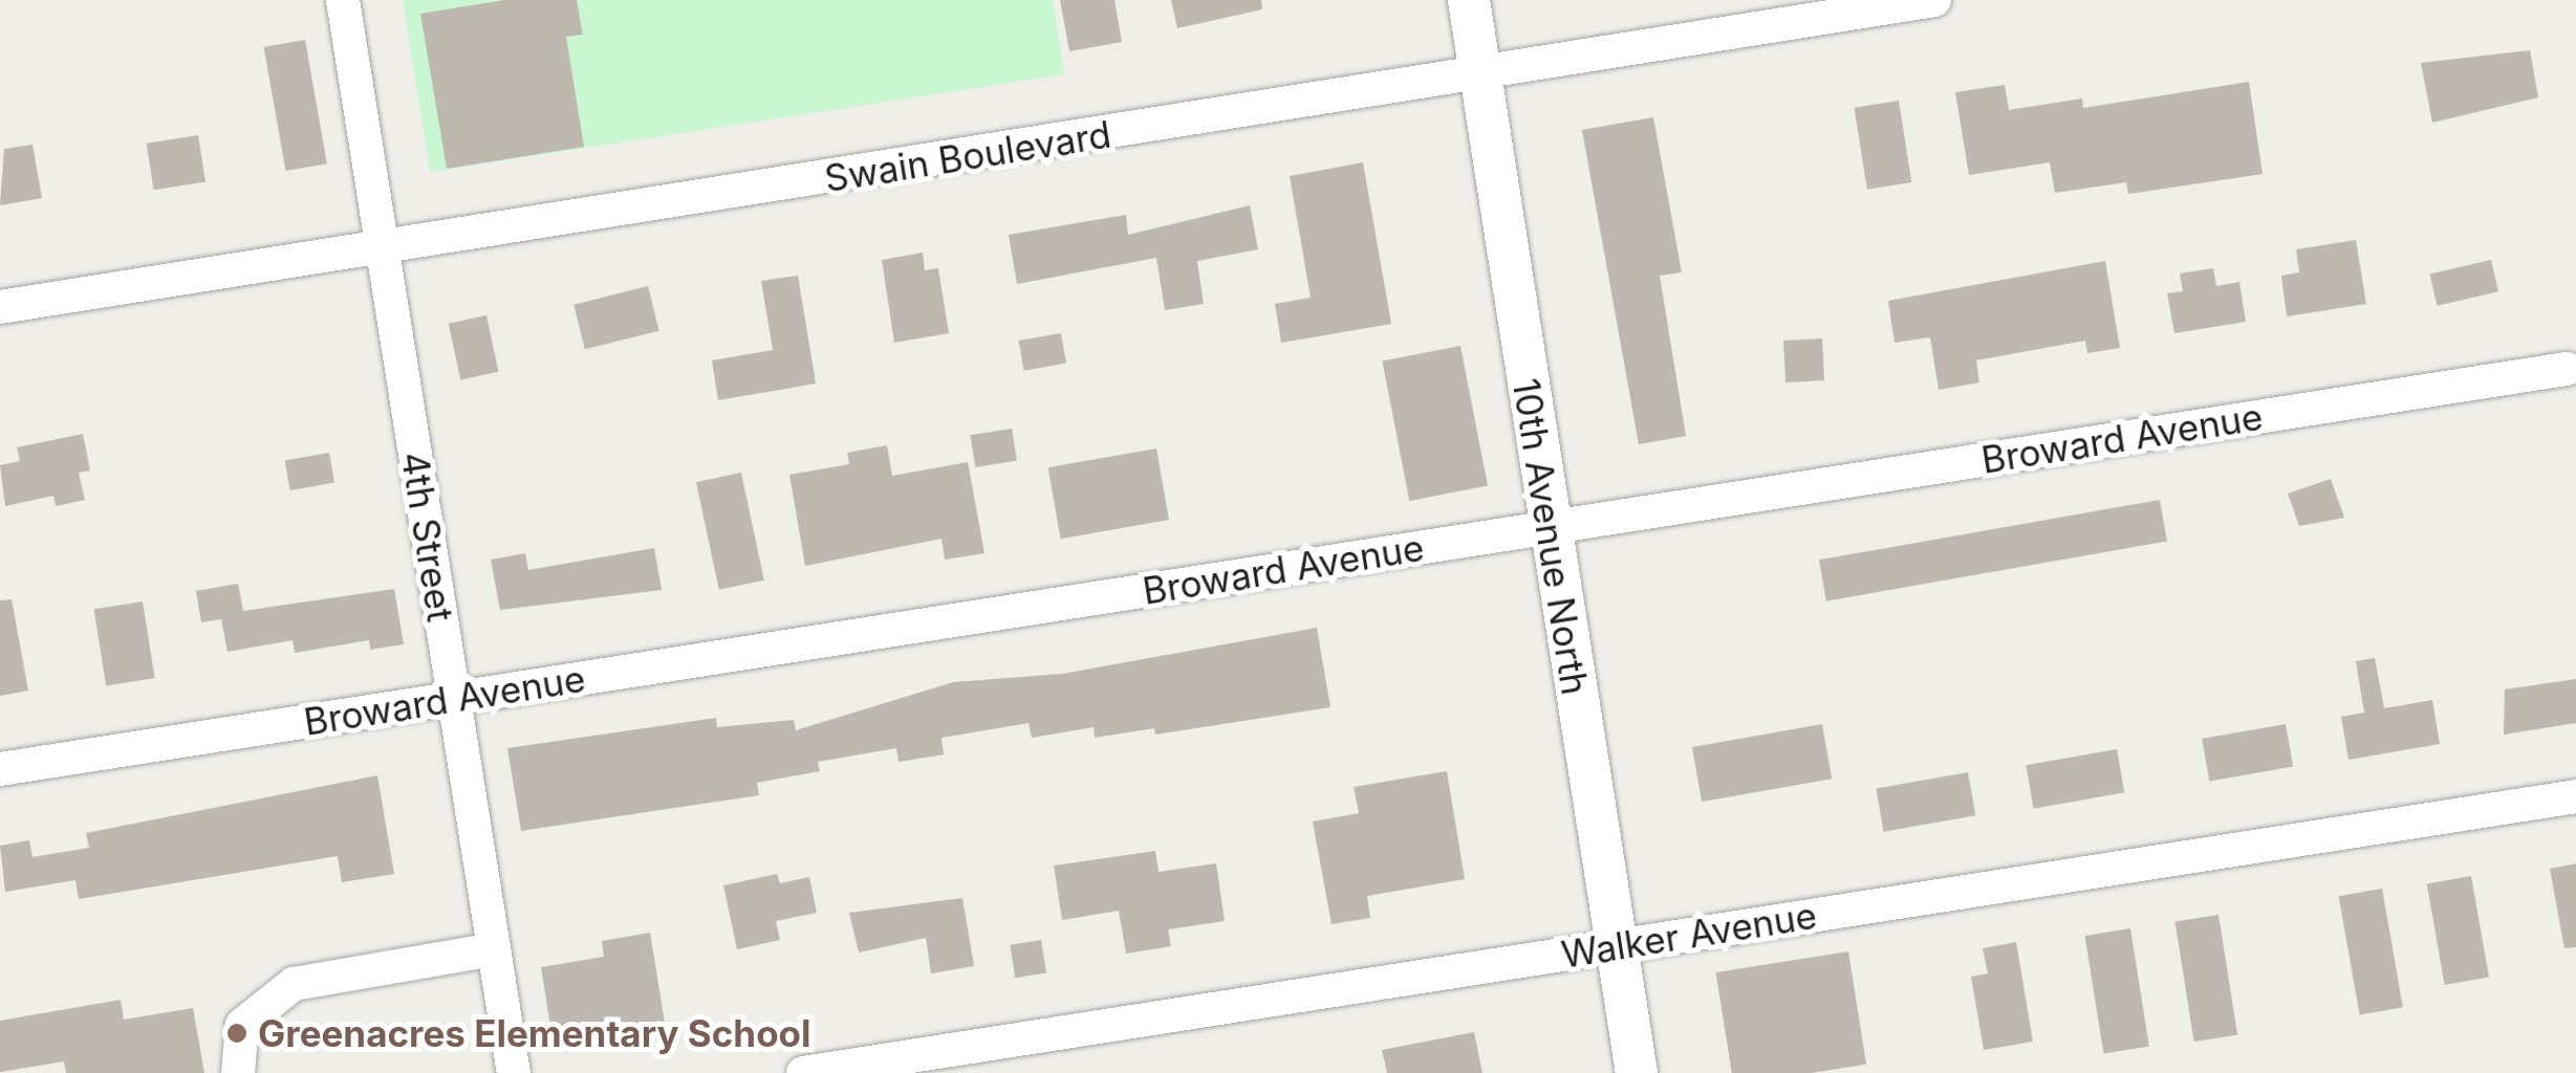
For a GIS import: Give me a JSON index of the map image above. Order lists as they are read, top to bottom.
{
  "streets": {
    "street": [
      "Swain Boulevard",
      "Broward Avenue",
      "4th Street",
      "10th Avenue North",
      "Walker Avenue"
    ]
  },
  "crossings": [
    ["Swain Boulevard", "4th Street"],
    ["Swain Boulevard", "10th Avenue North"],
    ["Broward Avenue", "4th Street"],
    ["Broward Avenue", "10th Avenue North"],
    ["10th Avenue North", "Walker Avenue"]
  ],
  "places": ["Greenacres Elementary School"]
}
